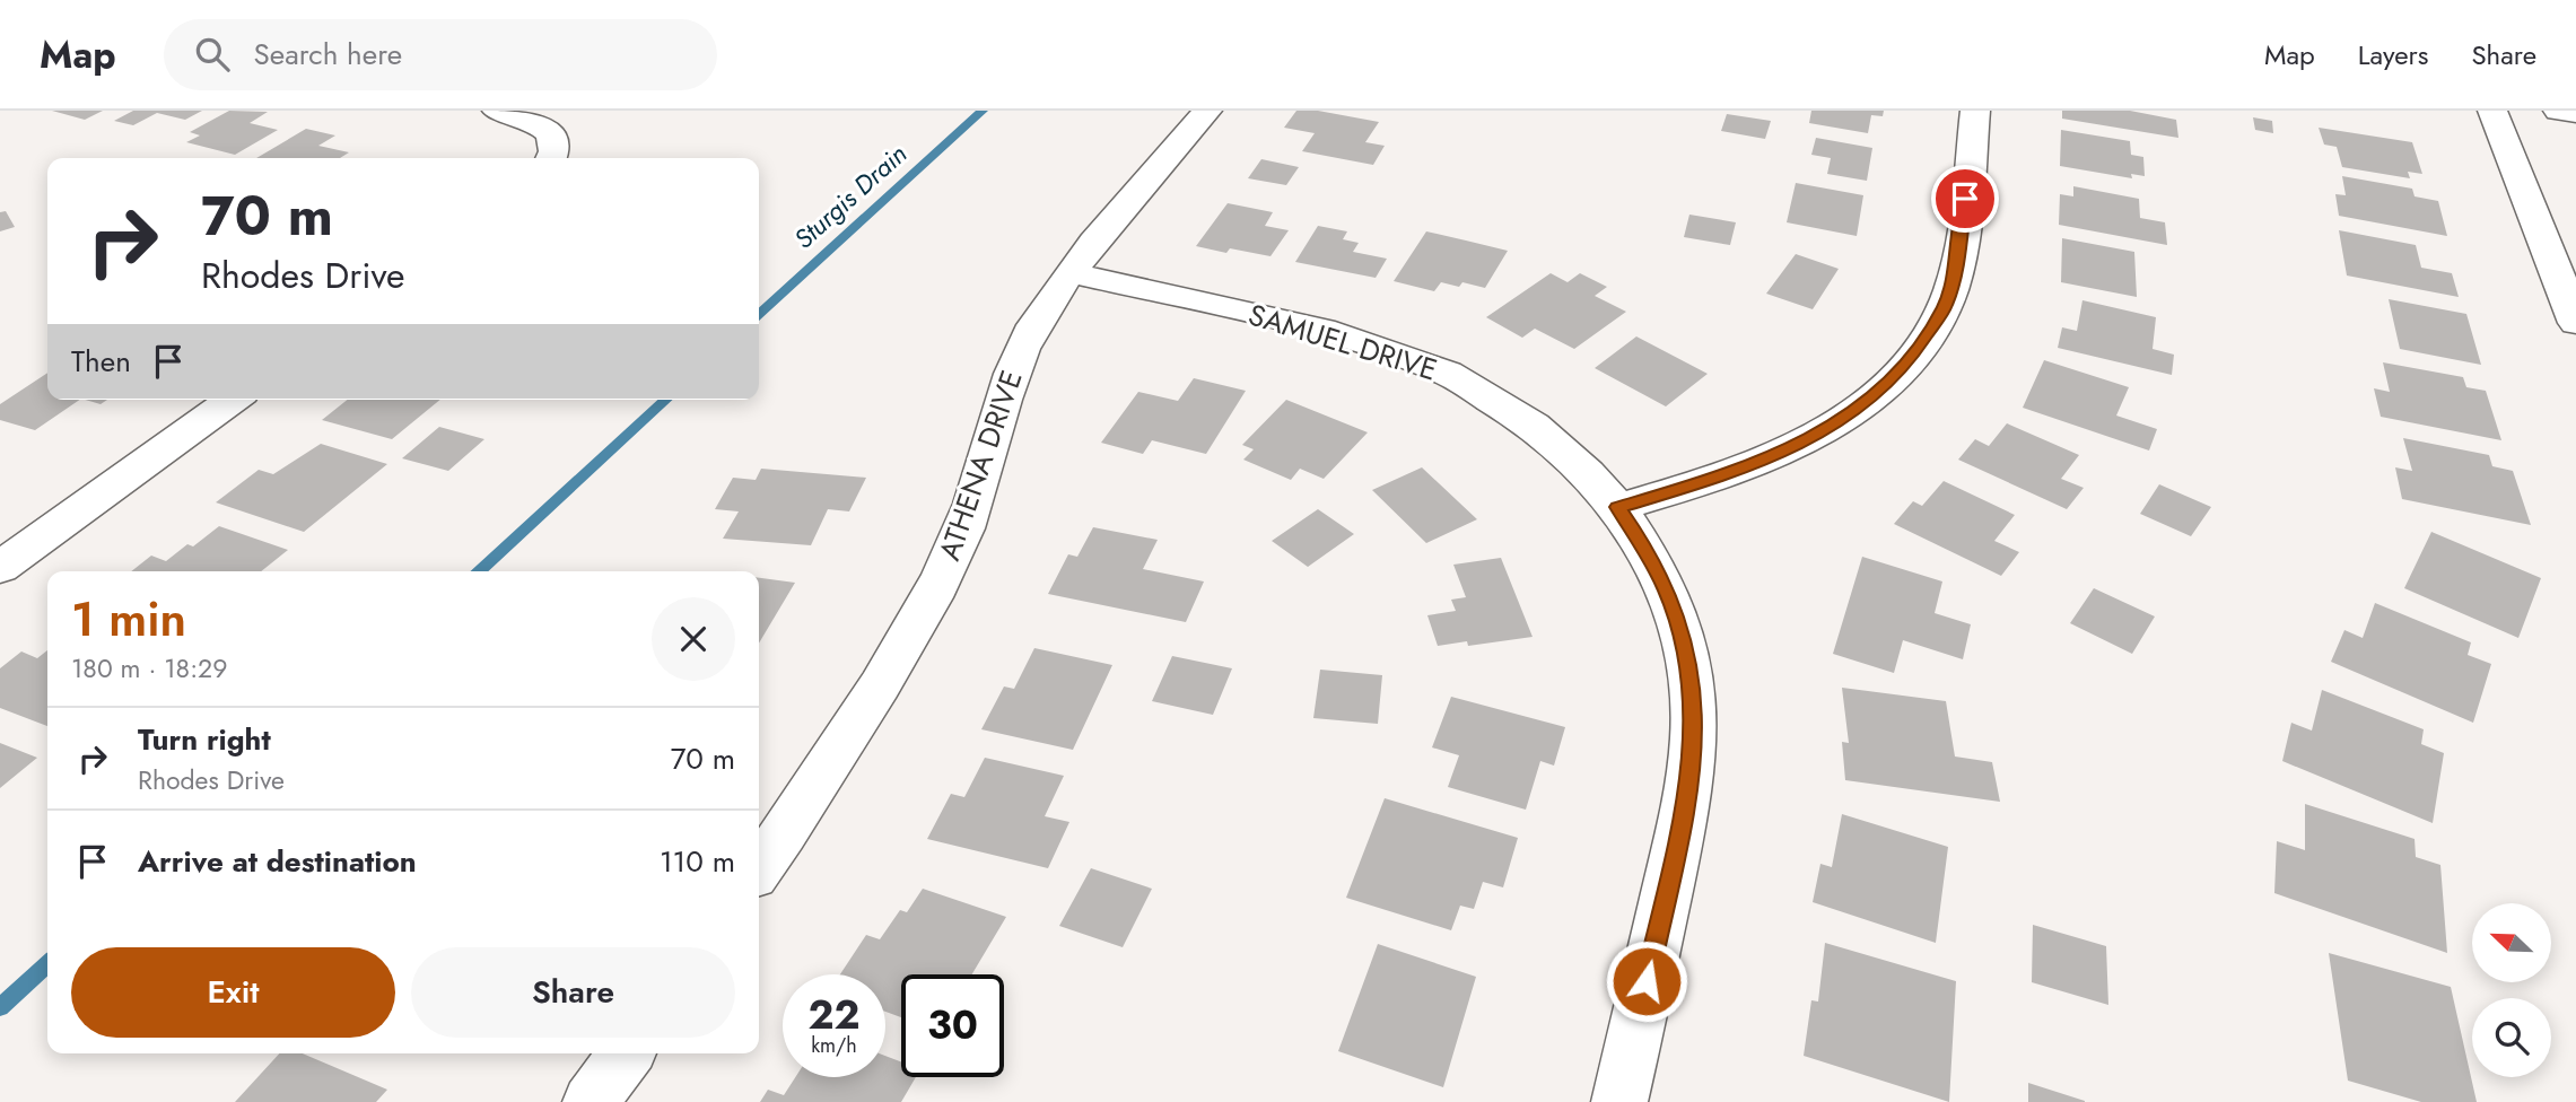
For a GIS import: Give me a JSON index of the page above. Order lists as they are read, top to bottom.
{
  "streets": {
    "street": ["SAMUEL DRIVE", "ATHENA DRIVE"]
  },
  "crossings": [
    ["SAMUEL DRIVE", "ATHENA DRIVE"]
  ],
  "water": ["Sturgis Drain"],
  "north": "top left",
  "page": {
    "header": "Map",
    "search": "Search here",
    "nav": ["Map", "Layers", "Share"],
    "turn": ["70 m", "Rhodes Drive"],
    "then": "Then",
    "heading": ["1 min", "180 m · 18:29"],
    "list": [
      {
        "name": "Turn right",
        "note": "Rhodes Drive",
        "value": "70 m"
      },
      {
        "name": "Arrive at destination",
        "value": "110 m"
      }
    ],
    "buttons": ["Exit", "Share"],
    "speed": "22 km/h",
    "limit": "30"
  }
}
